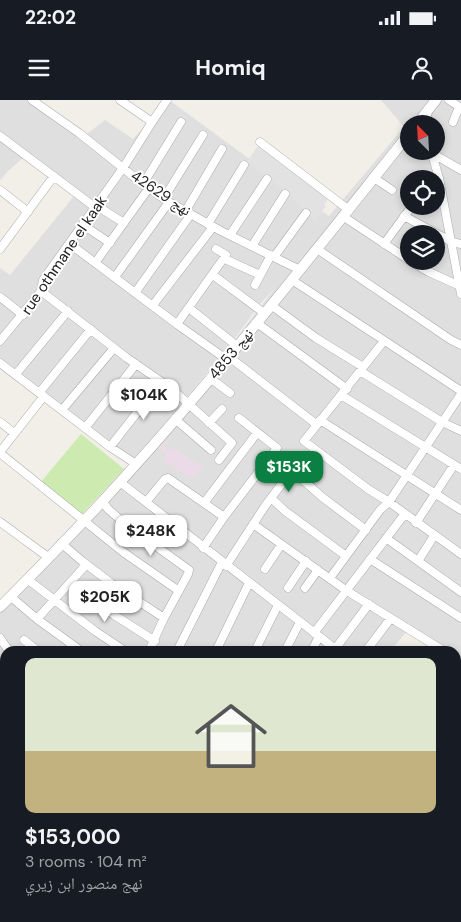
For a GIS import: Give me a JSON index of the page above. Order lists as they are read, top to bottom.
{
  "streets": {
    "street": ["نهج 42629", "rue othmane el kaak", "نهج 4853"]
  },
  "crossings": [
    ["نهج 42629", "rue othmane el kaak"],
    ["نهج 42629", "نهج 4853"]
  ],
  "north": "top left",
  "page": {
    "status": "22:02",
    "header": "Homiq",
    "price": [
      "$104K",
      "$153K",
      "$248K",
      "$205K"
    ],
    "list": [
      {
        "name": "$153,000",
        "note": "3 rooms · 104 m² · نهج منصور ابن زيري"
      }
    ]
  }
}
